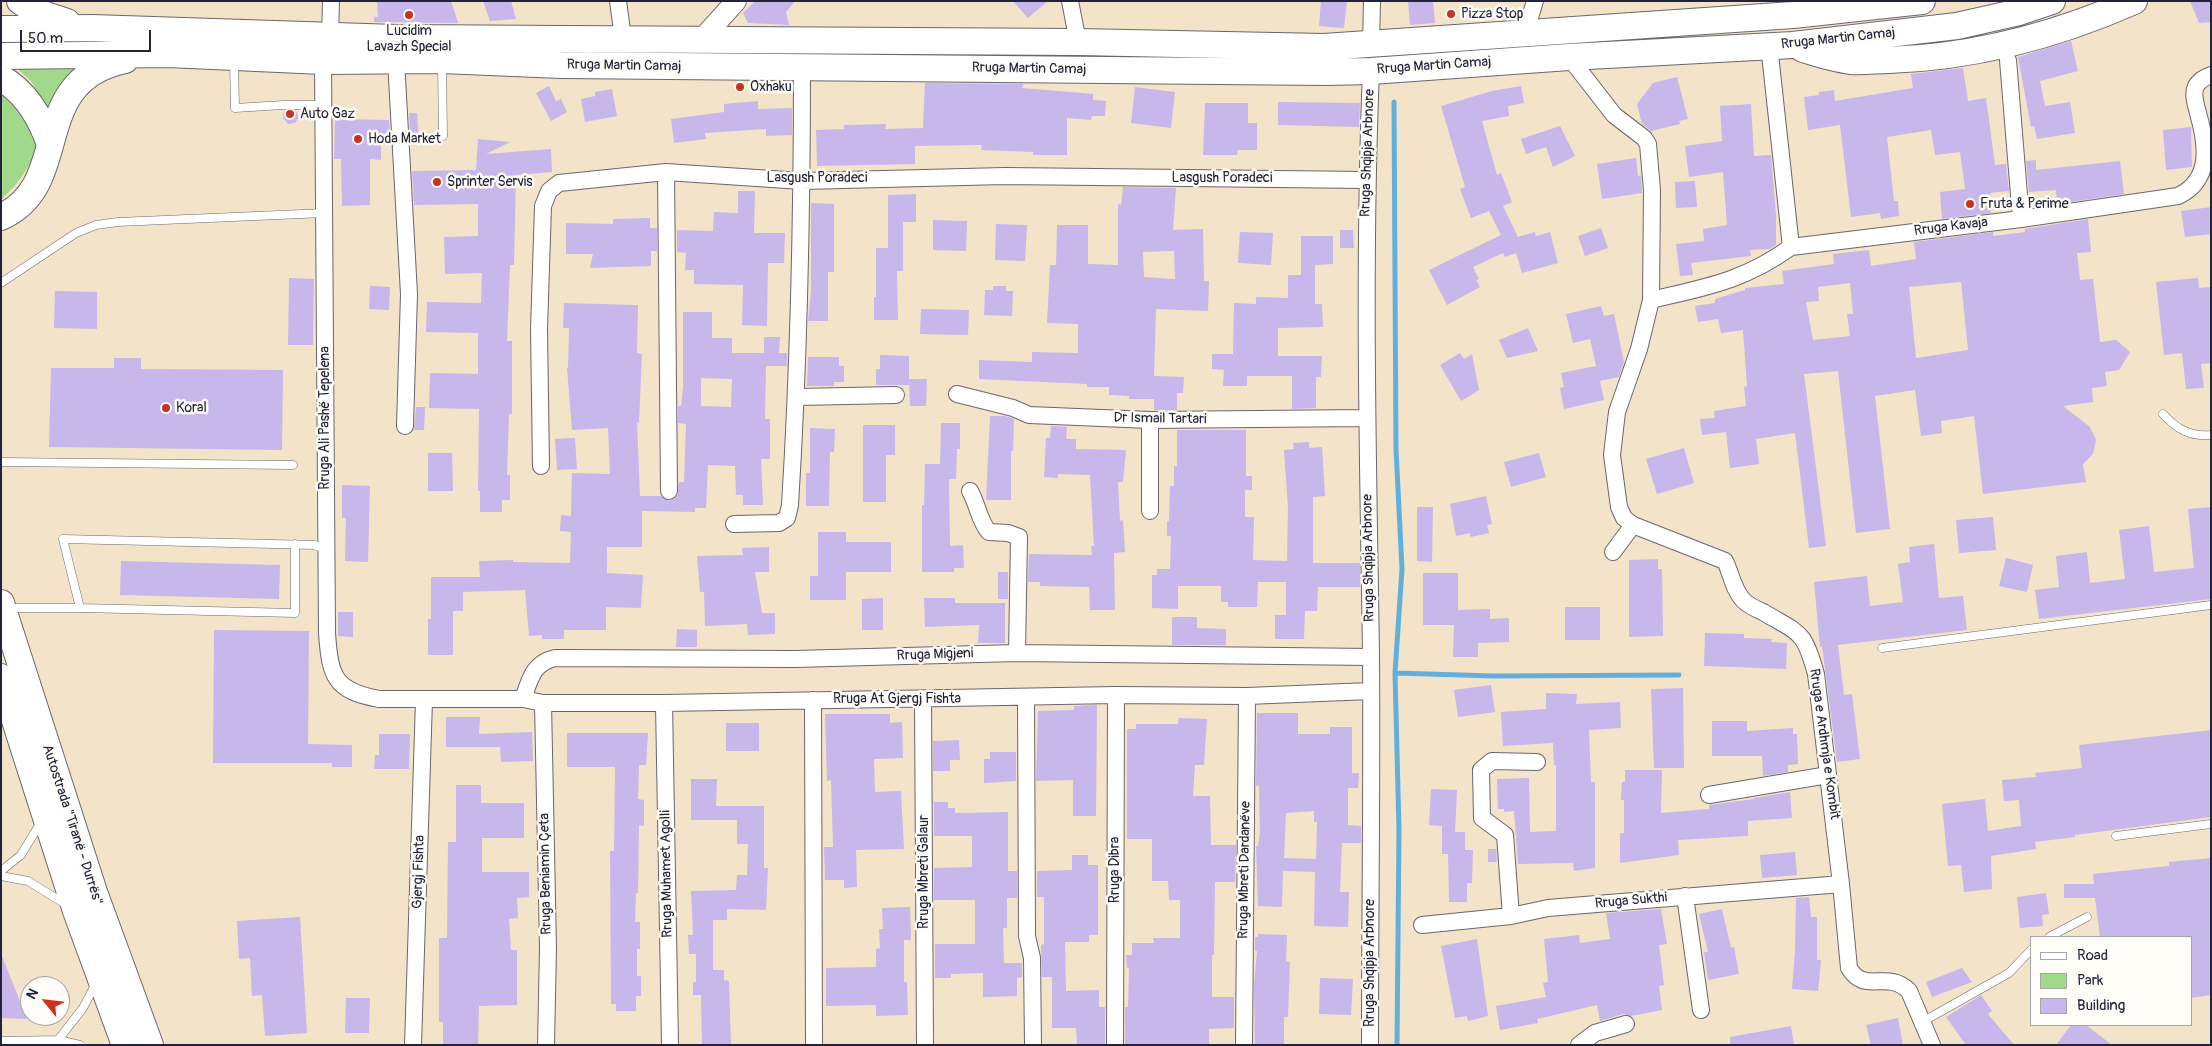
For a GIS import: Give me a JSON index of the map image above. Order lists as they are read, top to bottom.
{
  "streets": {
    "highway": ["Rruga Martin Camaj", "Autostrada \"Tiranë - Durrës\""],
    "street": [
      "Rruga Shqipja Arbnore",
      "Lasgush Poradeci",
      "Rruga Kavaja",
      "Rruga Ali Pashë Tepelena",
      "Dr Ismail Tartari",
      "Rruga Migjeni",
      "Rruga At Gjergj Fishta",
      "Rruga e Ardhmja e Kombit",
      "Rruga Dibra",
      "Rruga Mbreti Dardanëve",
      "Gjergj Fishta",
      "Rruga Mbreti Galaur",
      "Rruga Beniamin Çeta",
      "Rruga Muhamet Agolli",
      "Rruga Sukthi"
    ]
  },
  "crossings": [
    ["Rruga Martin Camaj", "Rruga Shqipja Arbnore"],
    ["Rruga Martin Camaj", "Rruga Ali Pashë Tepelena"],
    ["Rruga Shqipja Arbnore", "Lasgush Poradeci"],
    ["Rruga Shqipja Arbnore", "Dr Ismail Tartari"],
    ["Rruga Shqipja Arbnore", "Rruga Migjeni"],
    ["Rruga Shqipja Arbnore", "Rruga At Gjergj Fishta"],
    ["Rruga Ali Pashë Tepelena", "Rruga At Gjergj Fishta"],
    ["Rruga Ali Pashë Tepelena", "Gjergj Fishta"],
    ["Rruga Migjeni", "Rruga At Gjergj Fishta"],
    ["Rruga At Gjergj Fishta", "Rruga Dibra"],
    ["Rruga At Gjergj Fishta", "Rruga Mbreti Dardanëve"],
    ["Rruga At Gjergj Fishta", "Gjergj Fishta"],
    ["Rruga At Gjergj Fishta", "Rruga Mbreti Galaur"],
    ["Rruga At Gjergj Fishta", "Rruga Beniamin Çeta"],
    ["Rruga At Gjergj Fishta", "Rruga Muhamet Agolli"],
    ["Rruga e Ardhmja e Kombit", "Rruga Sukthi"]
  ],
  "places": [
    "Pizza Stop",
    "Lucidim Lavazh Special",
    "Oxhaku",
    "Auto Gaz",
    "Hoda Market",
    "Sprinter Servis",
    "Fruta & Perime",
    "Koral"
  ],
  "legend": ["Road", "Park", "Building"],
  "scale_bar": "50 m",
  "north": "top left"
}
